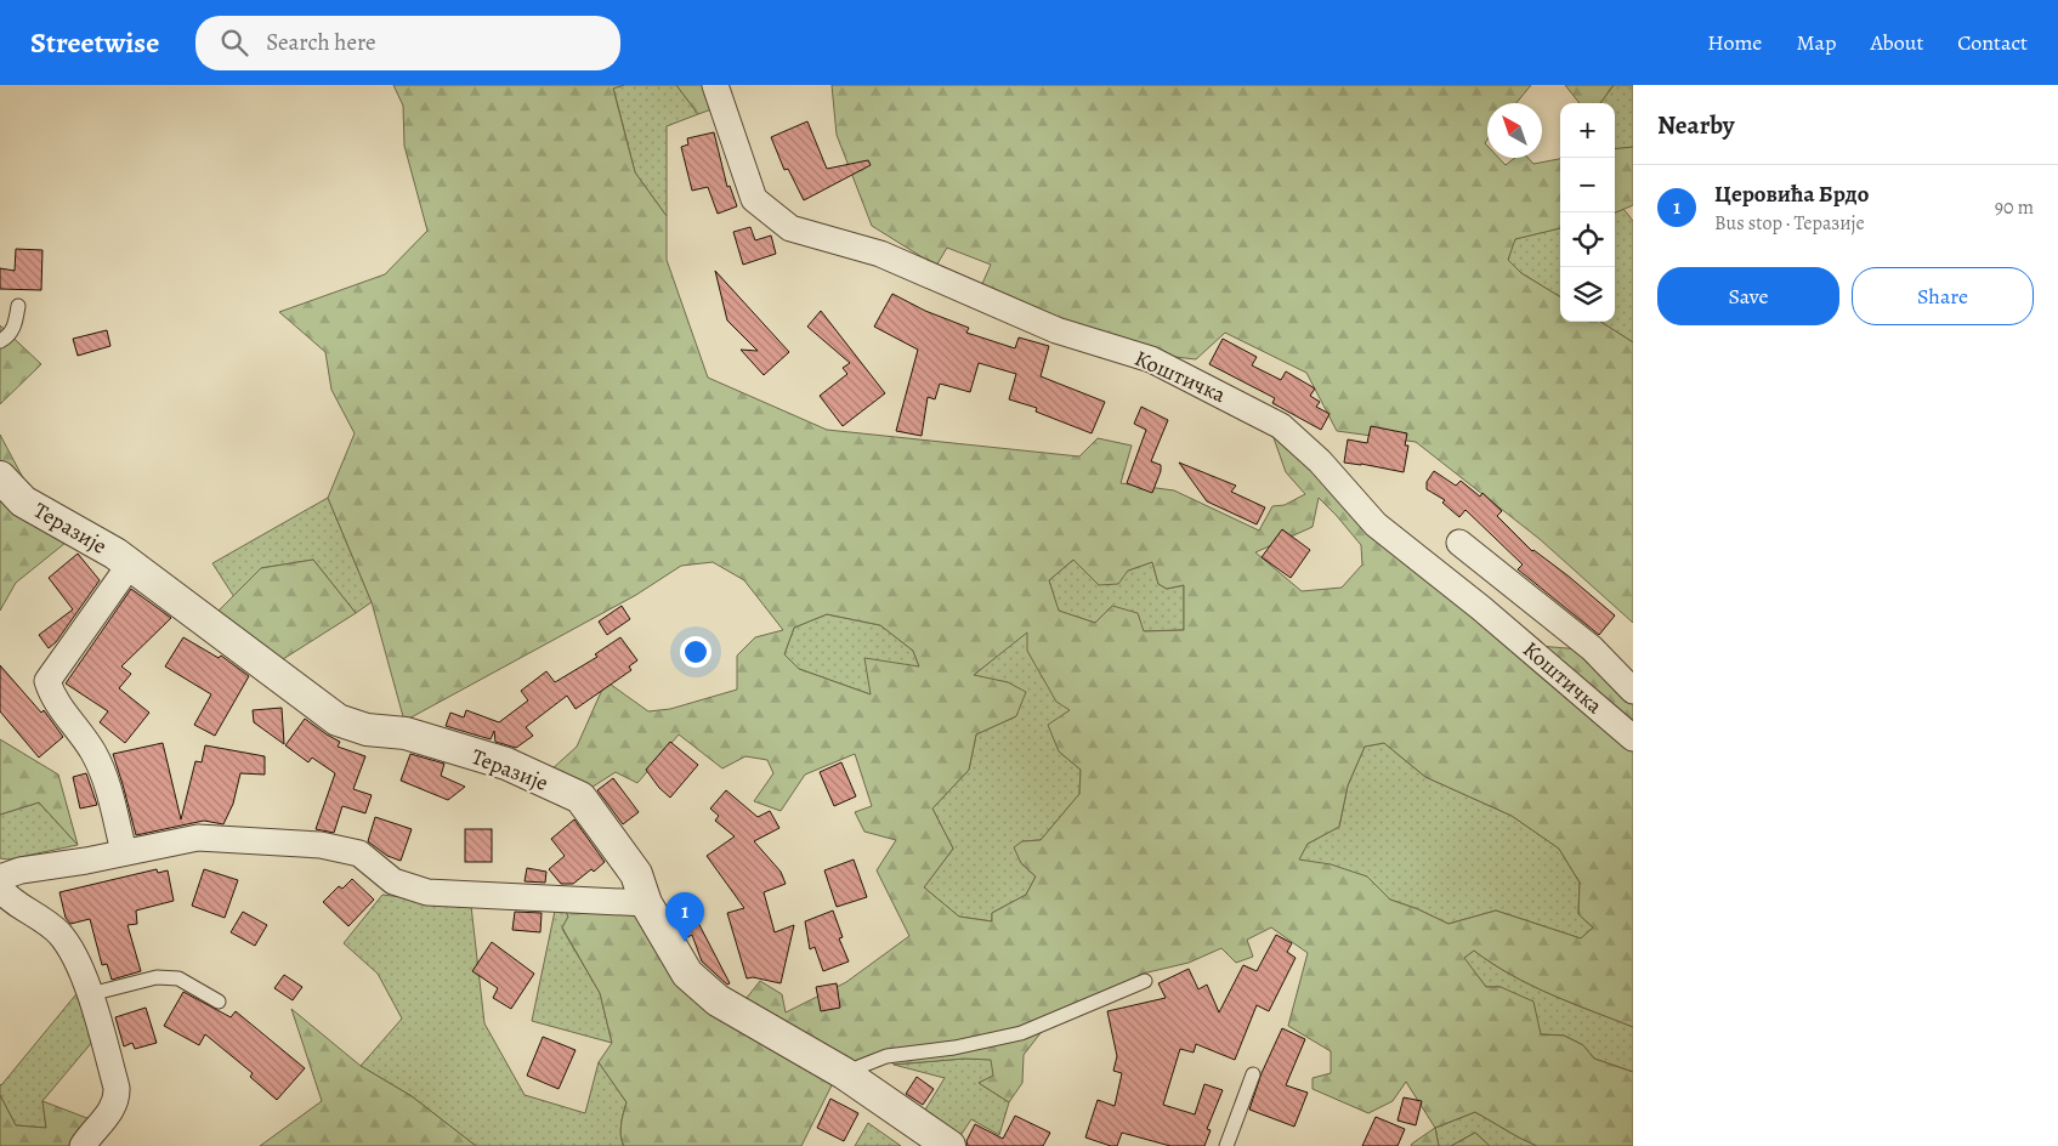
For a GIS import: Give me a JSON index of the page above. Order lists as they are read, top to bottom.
{
  "streets": {
    "street": ["Коштичка", "Теразије"]
  },
  "north": "top left",
  "page": {
    "header": "Streetwise",
    "search": "Search here",
    "nav": [
      "Home",
      "Map",
      "About",
      "Contact"
    ],
    "heading": "Nearby",
    "map_buttons": ["+", "−"],
    "list": [
      {
        "mark": "1",
        "name": "Церовића Брдо",
        "note": "Bus stop · Теразије",
        "value": "90 m"
      }
    ],
    "buttons": ["Save", "Share"],
    "pins": "1"
  }
}
